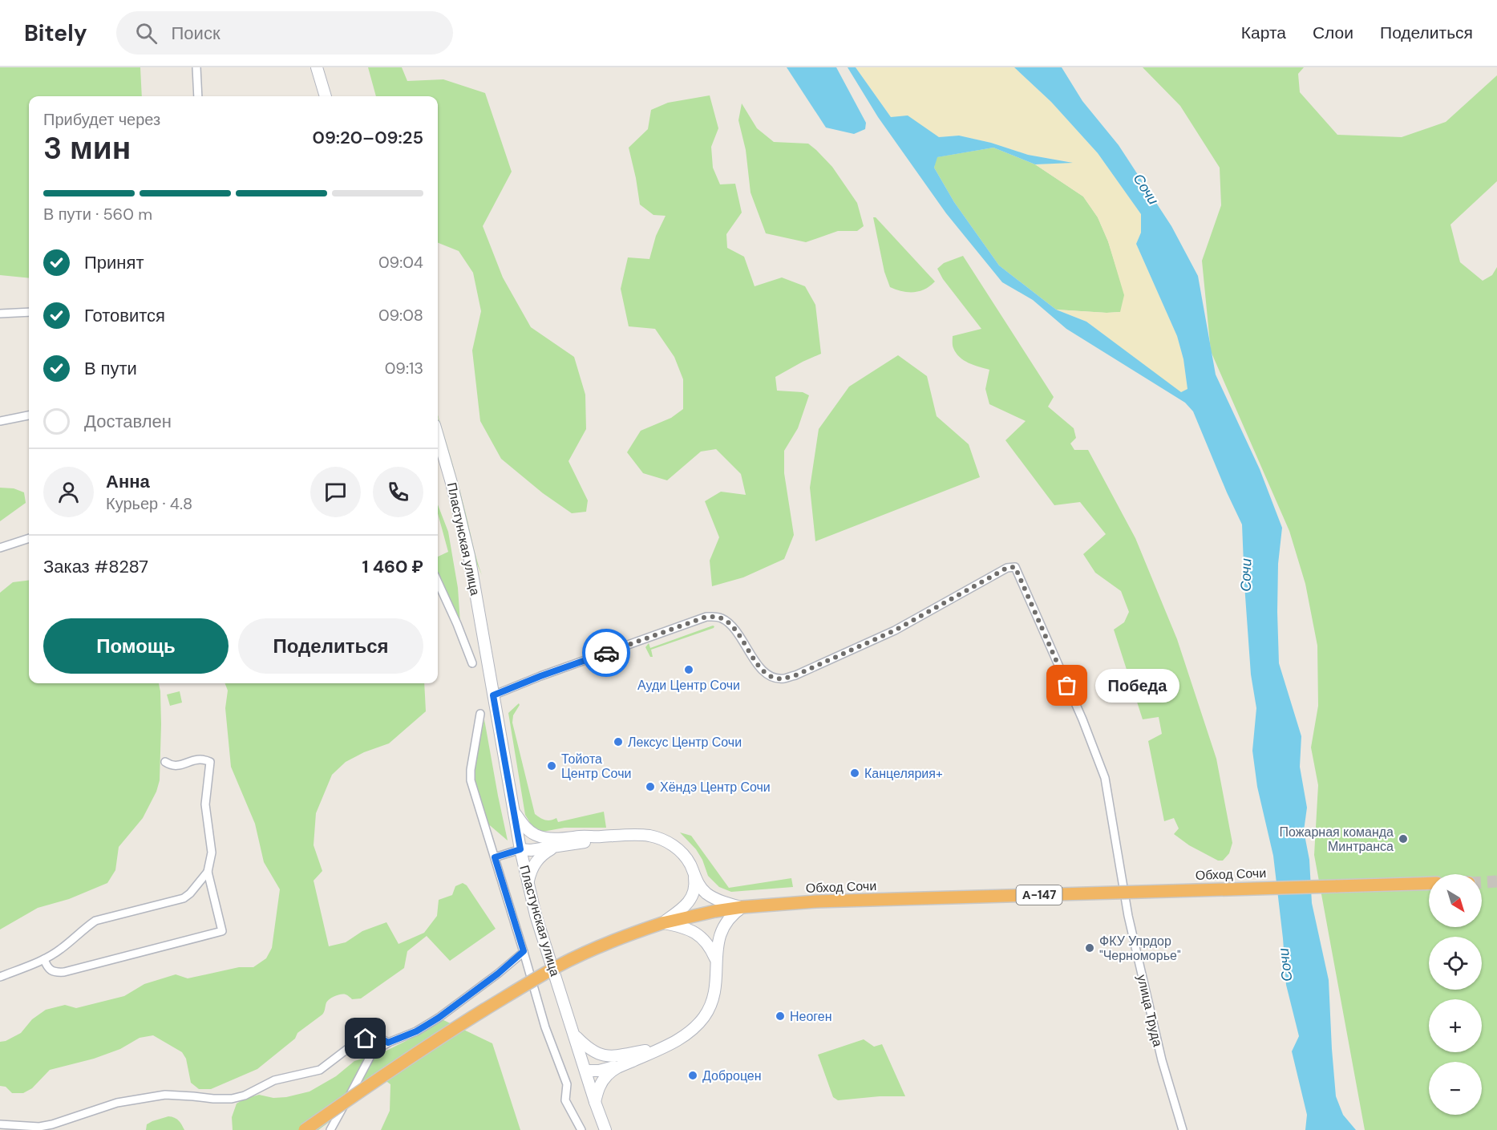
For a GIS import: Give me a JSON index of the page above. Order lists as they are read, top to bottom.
{
  "streets": {
    "highway": ["Обход Сочи", "А-147"],
    "main road": ["Пластунская улица"],
    "street": ["улица Труда"]
  },
  "crossings": [
    ["Пластунская улица", "А-147"],
    ["Пластунская улица", "улица Труда"],
    ["Обход Сочи", "А-147"]
  ],
  "water": ["Сочи"],
  "places": [
    "Ауди Центр Сочи",
    "Победа",
    "Лексус Центр Сочи",
    "Тойота Центр Сочи",
    "Канцелярия+",
    "Хёндэ Центр Сочи",
    "Пожарная команда Минтранса",
    "ФКУ Упрдор \"Черноморье\"",
    "Неоген",
    "Доброцен"
  ],
  "north": "bottom right",
  "page": {
    "header": "Bitely",
    "search": "Поиск",
    "nav": ["Карта", "Слои", "Поделиться"],
    "heading": ["3 мин", "Прибудет через", "09:20–09:25"],
    "panel": [
      "Анна",
      "Курьер · 4.8",
      "Заказ #8287",
      "1 460 ₽"
    ],
    "bar": "В пути · 560 m",
    "list": [
      ["Принят", "09:04"],
      ["Готовится", "09:08"],
      ["В пути", "09:13"],
      "Доставлен"
    ],
    "buttons": ["Помощь", "Поделиться"],
    "bubble": "Победа",
    "map_buttons": ["+", "−"]
  }
}
